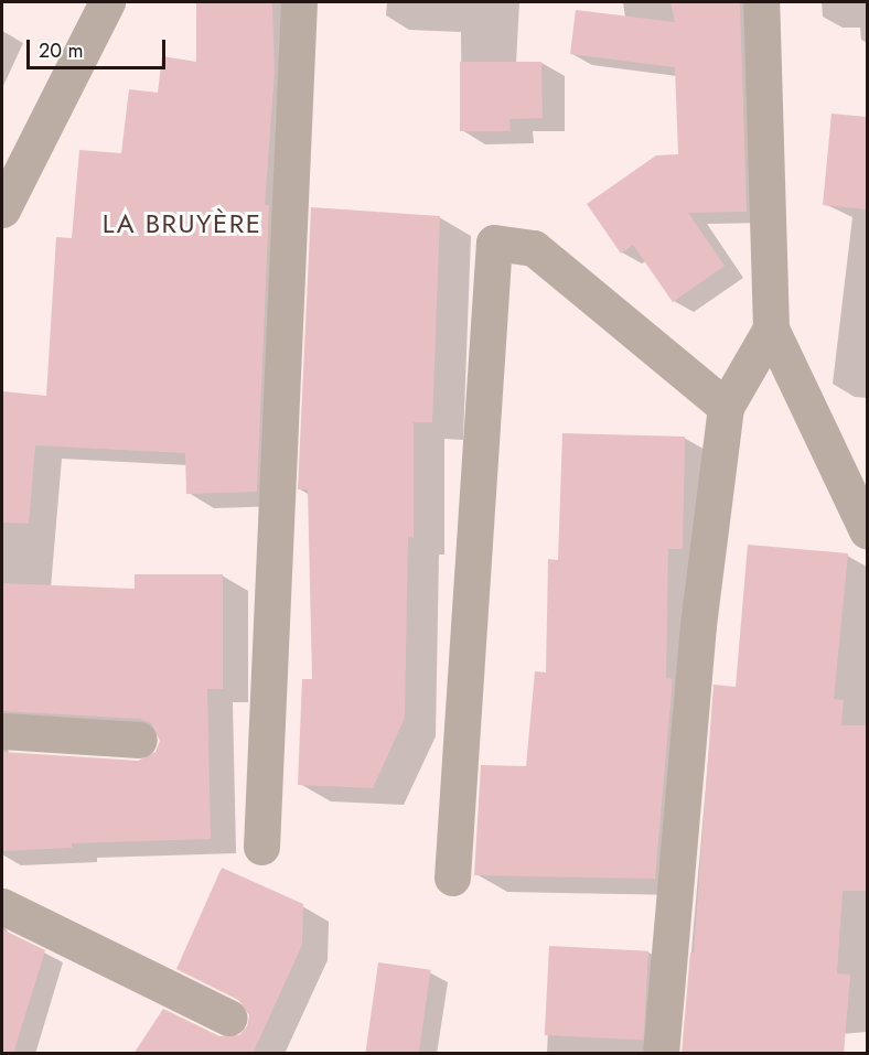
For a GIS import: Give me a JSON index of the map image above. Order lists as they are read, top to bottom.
{
  "districts": ["LA BRUYÈRE"],
  "scale_bar": "20 m"
}
